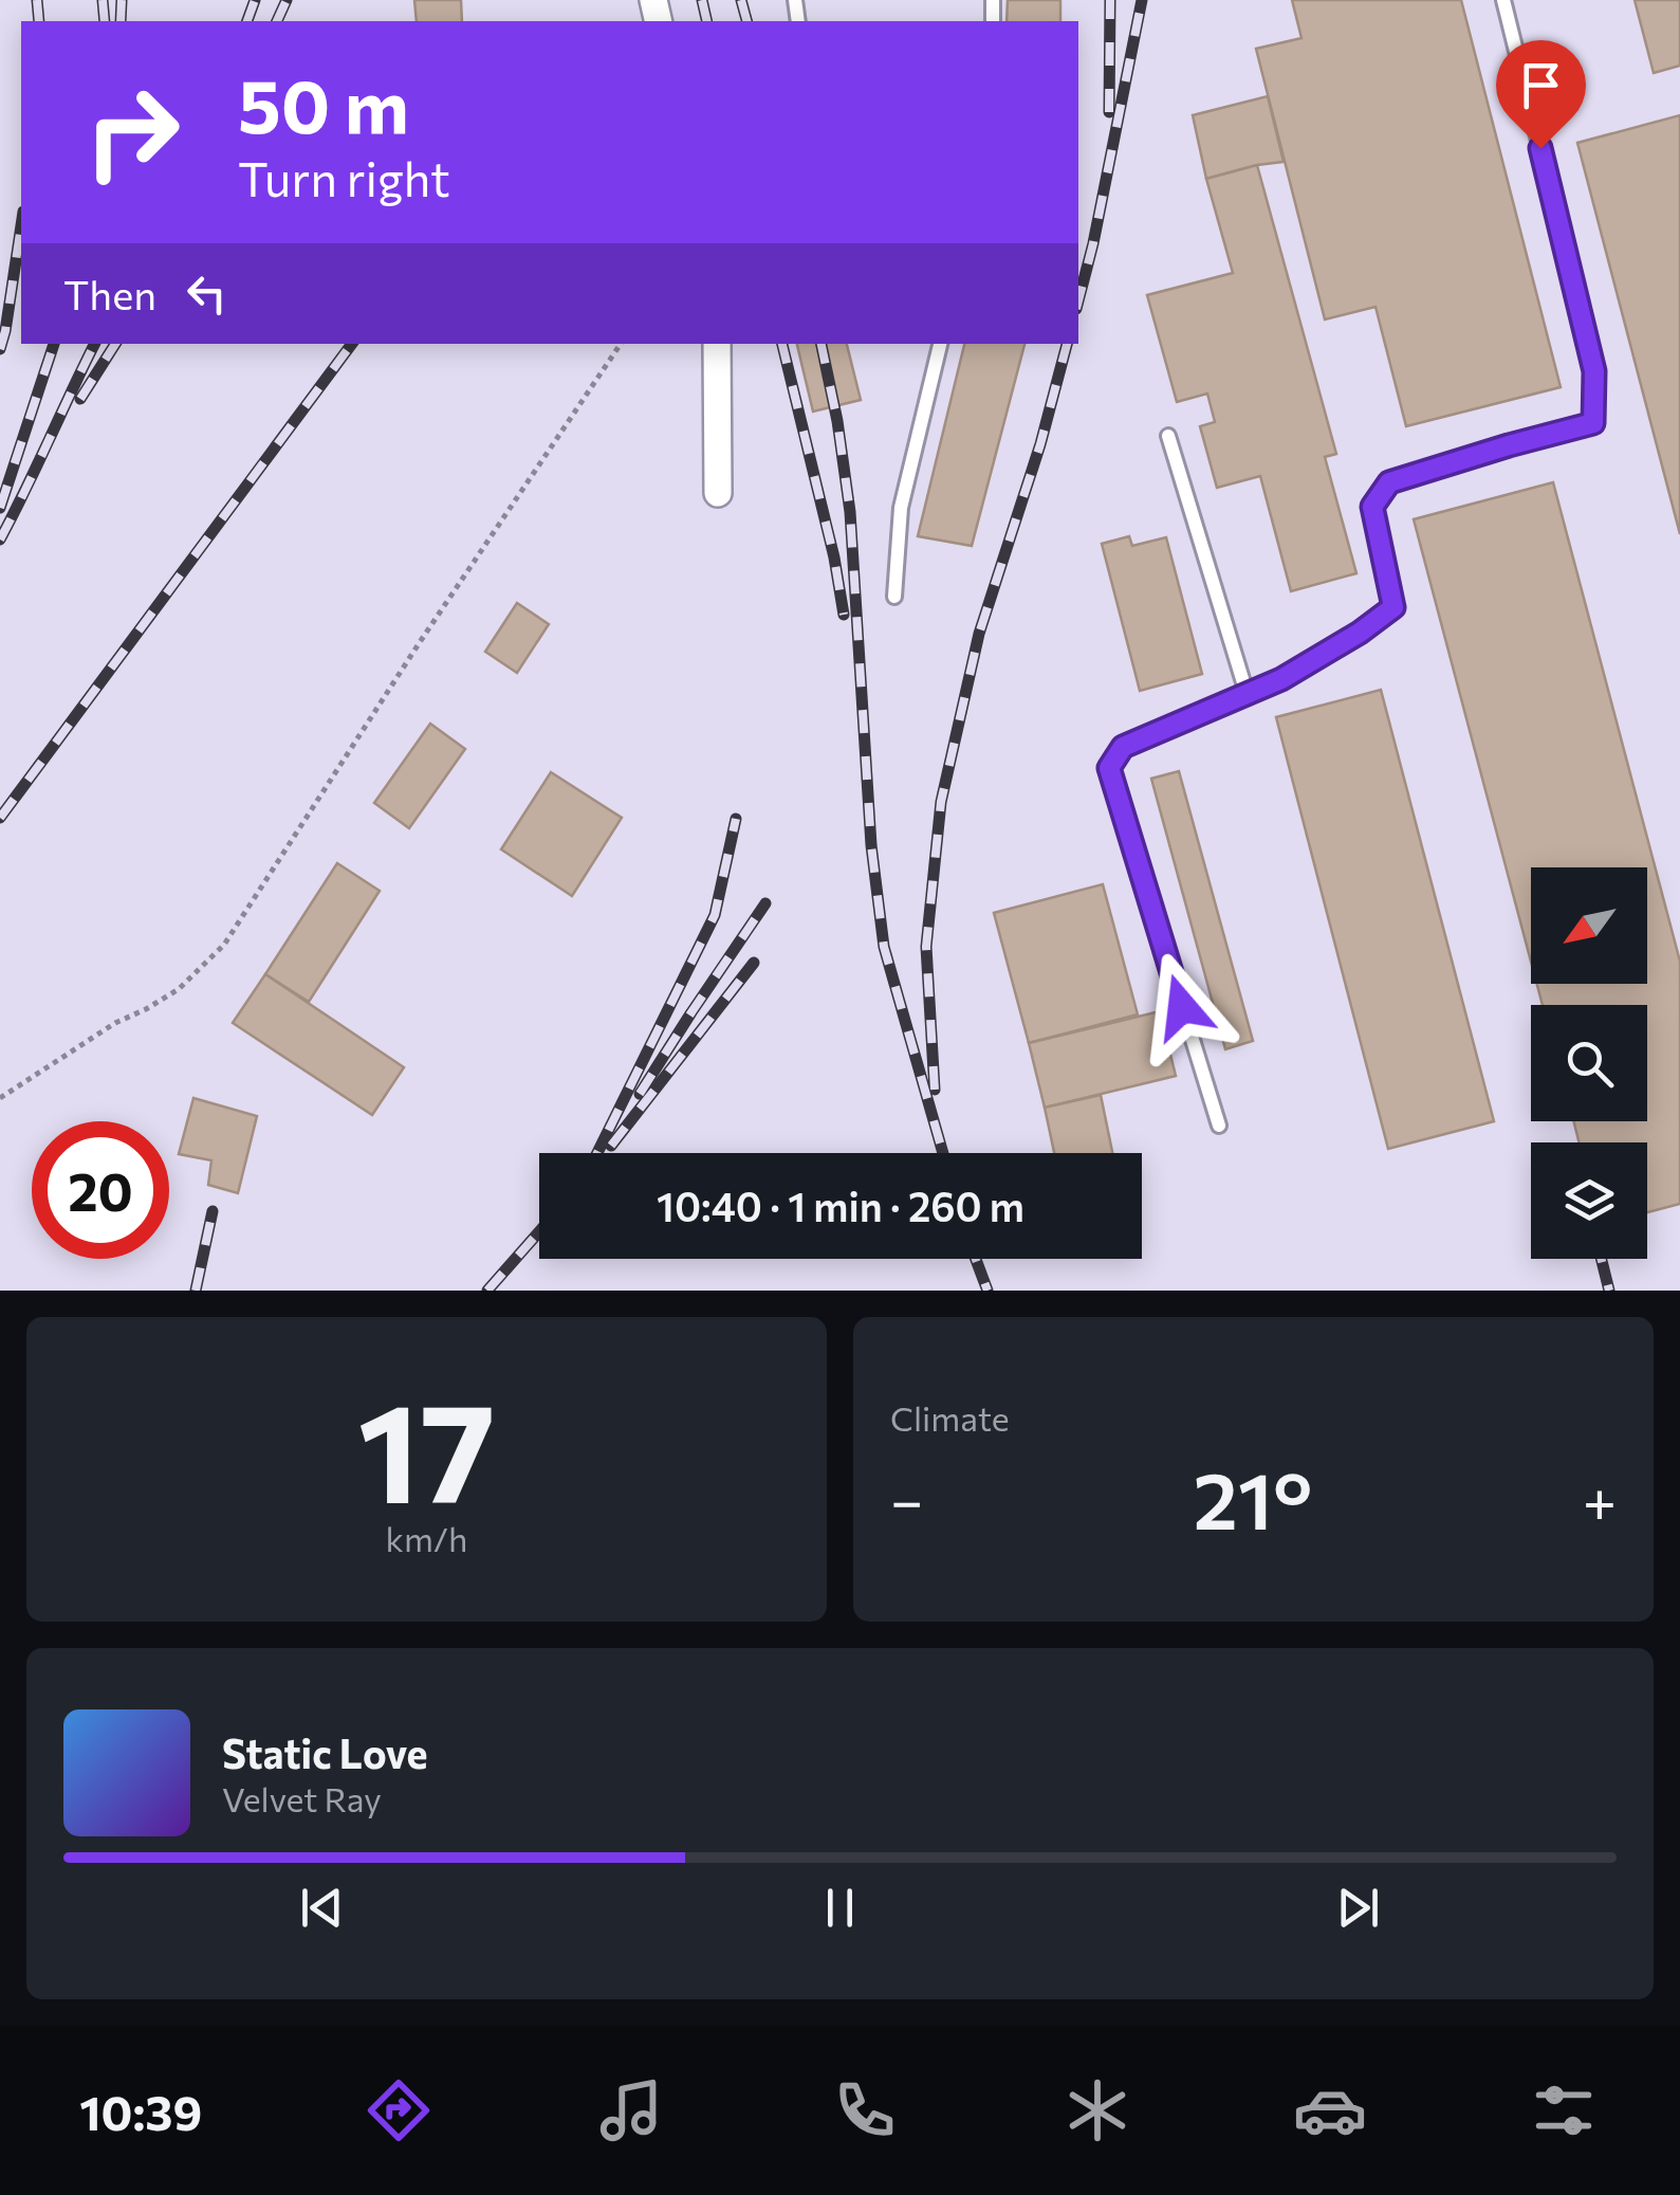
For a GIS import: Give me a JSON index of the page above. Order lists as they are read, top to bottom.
{
  "north": "bottom left",
  "page": {
    "turn": ["50 m", "Turn right"],
    "then": "Then",
    "limit": "20",
    "trip": "10:40 · 1 min · 260 m",
    "tile": [
      ["17", "km/h"],
      "Climate"
    ],
    "heat": ["−", "21°", "+"],
    "song": ["Static Love", "Velvet Ray"],
    "tabs": "10:39"
  }
}
